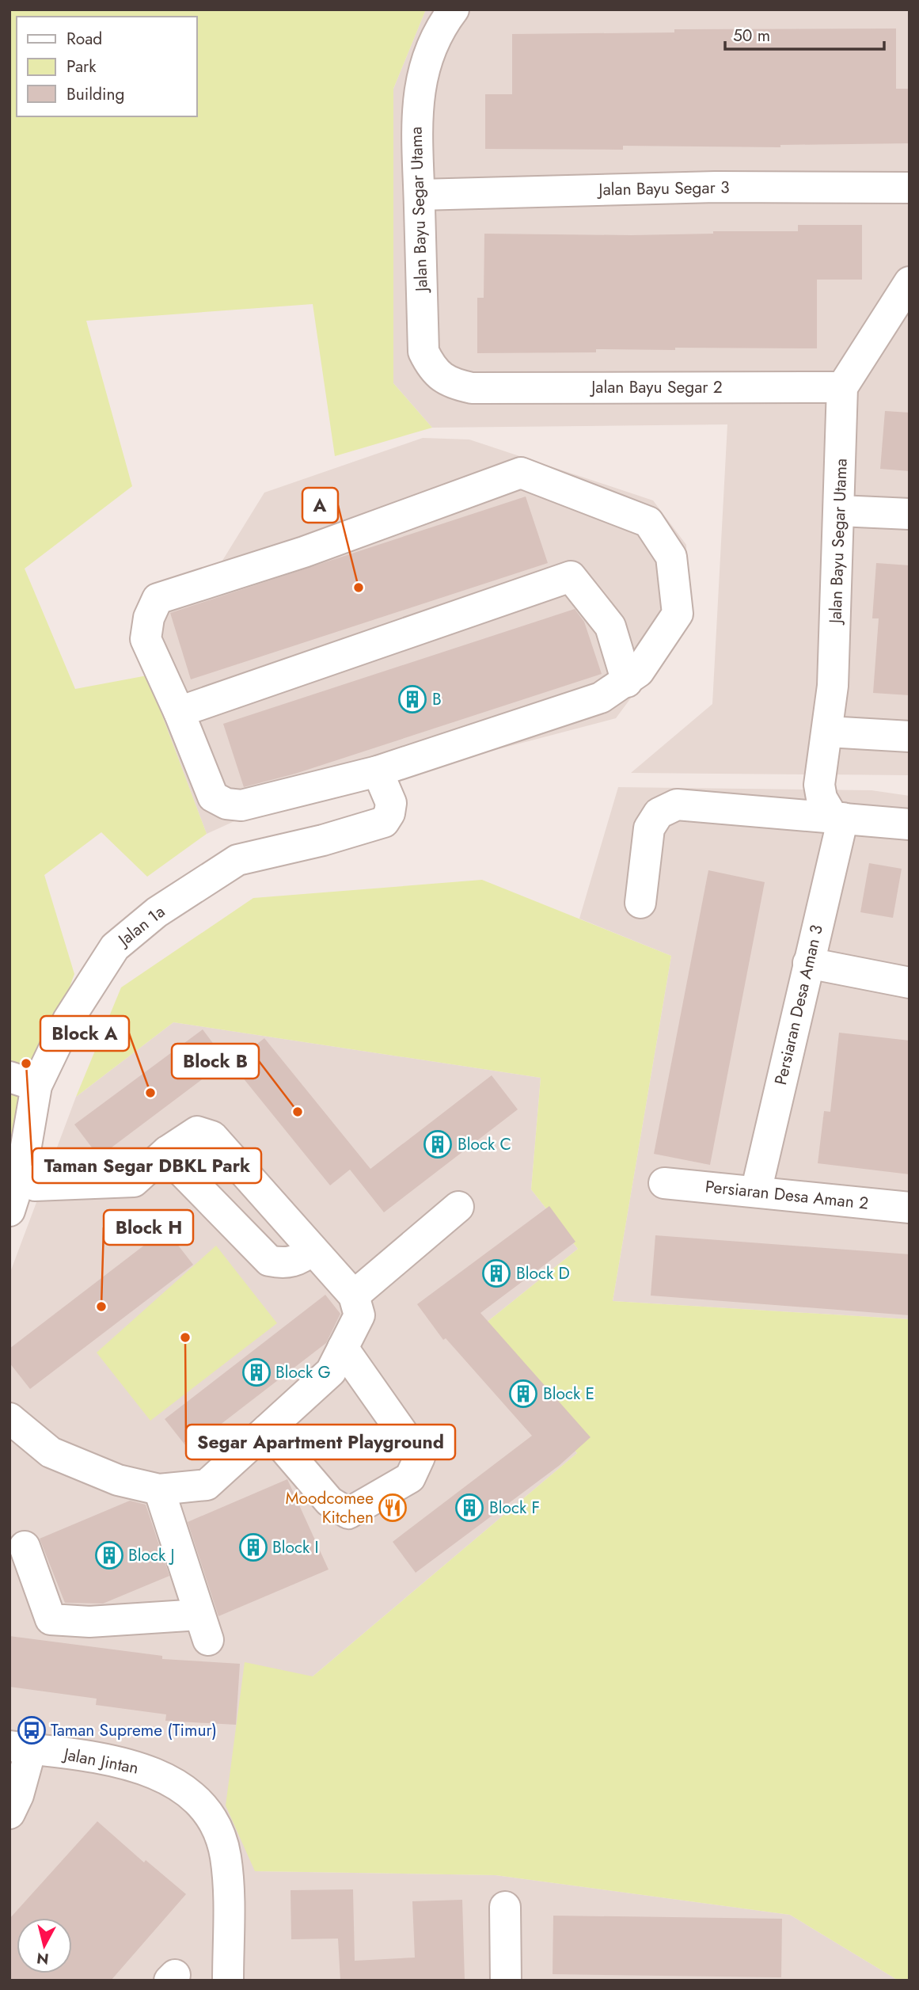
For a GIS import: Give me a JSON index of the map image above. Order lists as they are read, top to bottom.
{
  "streets": {
    "street": [
      "Jalan Bayu Segar 3",
      "Jalan Bayu Segar Utama",
      "Jalan Bayu Segar 2",
      "Jalan 1a",
      "Persiaran Desa Aman 3",
      "Persiaran Desa Aman 2",
      "Jalan Jintan"
    ]
  },
  "crossings": [
    ["Jalan Bayu Segar 3", "Jalan Bayu Segar Utama"],
    ["Jalan Bayu Segar Utama", "Jalan Bayu Segar 2"],
    ["Jalan Bayu Segar Utama", "Persiaran Desa Aman 3"],
    ["Persiaran Desa Aman 3", "Persiaran Desa Aman 2"]
  ],
  "places": {
    "other": [
      "A",
      "Taman Segar DBKL Park",
      "Block A",
      "Block B",
      "Block H",
      "Segar Apartment Playground"
    ],
    "building": [
      "B",
      "Block C",
      "Block D",
      "Block G",
      "Block E",
      "Block F",
      "Block I",
      "Block J"
    ],
    "restaurant": ["Moodcomee Kitchen"],
    "bus stop": ["Taman Supreme (Timur)"]
  },
  "legend": ["Road", "Park", "Building"],
  "scale_bar": "50 m",
  "north": "bottom"
}
